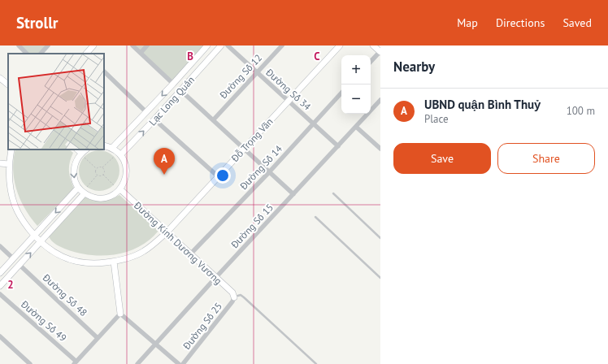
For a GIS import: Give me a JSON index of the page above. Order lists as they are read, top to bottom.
{
  "streets": {
    "street": [
      "Đường Số 12",
      "Đường Số 34",
      "Lạc Long Quân",
      "Đỗ Trọng Văn",
      "Đường Số 14",
      "Đường Số 15",
      "Đường Kinh Dương Vương",
      "Đường Số 48",
      "Đường Số 49",
      "Đường Số 25"
    ]
  },
  "crossings": [
    ["Đường Số 12", "Đường Số 34"],
    ["Đường Số 34", "Đỗ Trọng Văn"],
    ["Đường Số 34", "Đường Số 14"],
    ["Đường Số 34", "Đường Số 15"],
    ["Đỗ Trọng Văn", "Đường Kinh Dương Vương"],
    ["Đường Số 14", "Đường Kinh Dương Vương"],
    ["Đường Số 15", "Đường Kinh Dương Vương"],
    ["Đường Kinh Dương Vương", "Đường Số 25"]
  ],
  "page": {
    "header": "Strollr",
    "nav": ["Map", "Directions", "Saved"],
    "heading": "Nearby",
    "map_buttons": ["+", "−"],
    "list": [
      {
        "mark": "A",
        "name": "UBND quận Bình Thuỷ",
        "note": "Place",
        "value": "100 m"
      }
    ],
    "buttons": ["Save", "Share"],
    "pins": "A"
  },
  "grid": {
    "columns": ["B", "C"],
    "rows": ["2"]
  }
}
